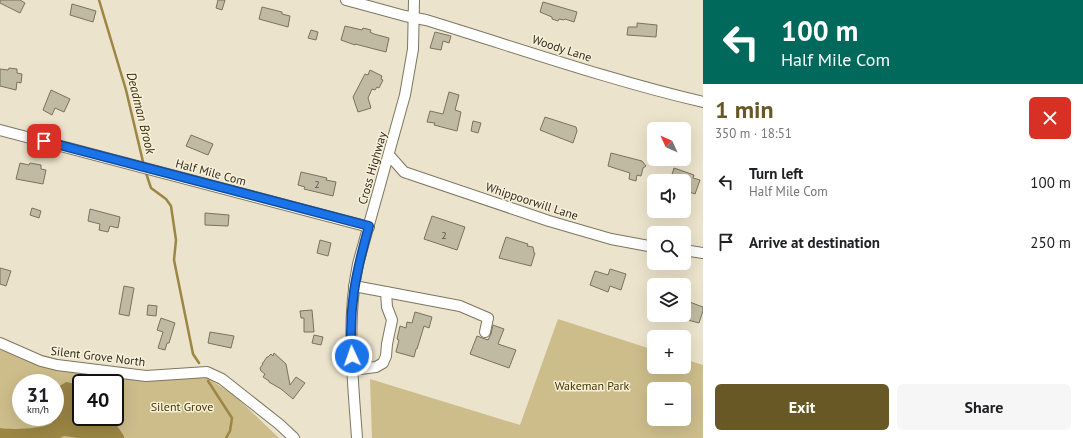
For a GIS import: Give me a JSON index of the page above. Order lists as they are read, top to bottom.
{
  "streets": {
    "street": [
      "Woody Lane",
      "Cross Highway",
      "Half Mile Com",
      "Whippoorwill Lane",
      "Silent Grove North"
    ]
  },
  "crossings": [
    ["Woody Lane", "Cross Highway"],
    ["Cross Highway", "Half Mile Com"],
    ["Cross Highway", "Whippoorwill Lane"]
  ],
  "water": ["Deadman Brook"],
  "parks": ["Wakeman Park", "Silent Grove"],
  "house_numbers": ["2", "2"],
  "north": "top left",
  "page": {
    "turn": ["100 m", "Half Mile Com"],
    "heading": ["1 min", "350 m · 18:51"],
    "map_buttons": ["+", "−"],
    "list": [
      {
        "name": "Turn left",
        "note": "Half Mile Com",
        "value": "100 m"
      },
      {
        "name": "Arrive at destination",
        "value": "250 m"
      }
    ],
    "speed": "31 km/h",
    "limit": "40",
    "buttons": ["Exit", "Share"]
  }
}
